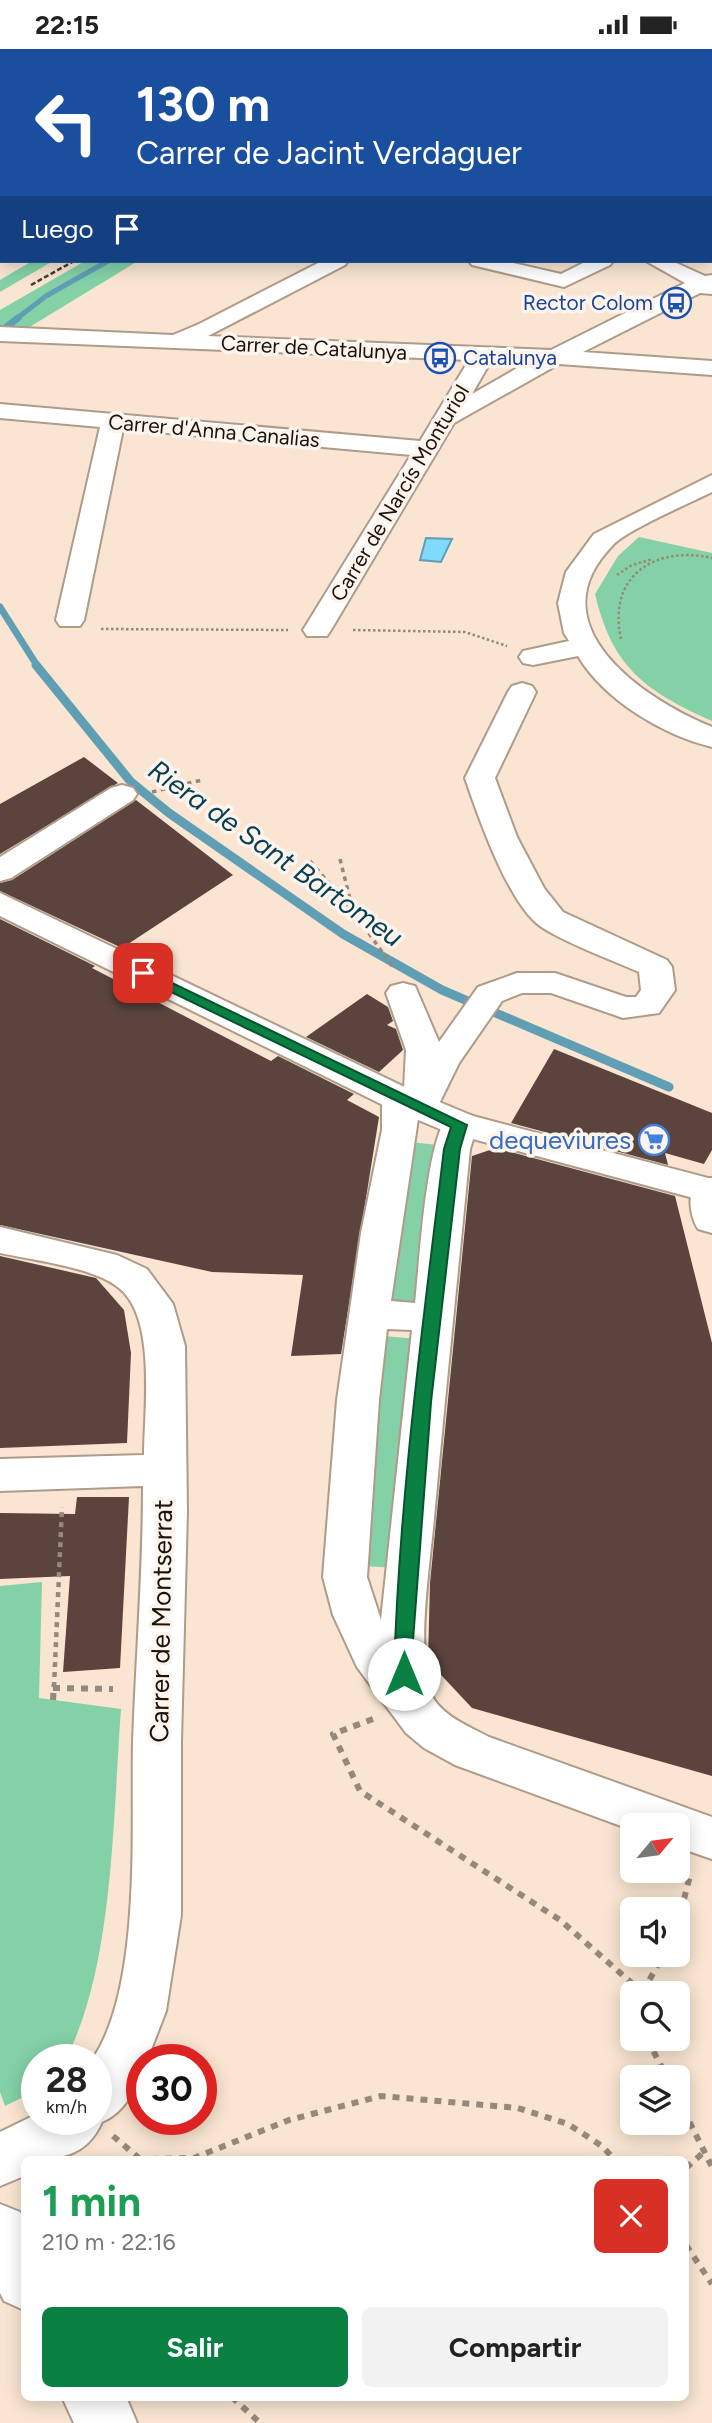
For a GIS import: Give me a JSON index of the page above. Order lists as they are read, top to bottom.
{
  "streets": {
    "street": [
      "Carrer de Catalunya",
      "Carrer d'Anna Canalias",
      "Carrer de Narcís Monturiol",
      "Carrer de Montserrat"
    ]
  },
  "crossings": [
    ["Carrer de Catalunya", "Carrer de Narcís Monturiol"],
    ["Carrer d'Anna Canalias", "Carrer de Narcís Monturiol"]
  ],
  "water": ["Riera de Sant Bartomeu"],
  "places": {
    "bus stop": ["Rector Colom", "Catalunya"],
    "supermarket": ["dequeviures"]
  },
  "north": "top right",
  "page": {
    "status": "22:15",
    "turn": ["130 m", "Carrer de Jacint Verdaguer"],
    "then": "Luego",
    "speed": "28 km/h",
    "limit": "30",
    "heading": ["1 min", "210 m · 22:16"],
    "buttons": ["Salir", "Compartir"]
  }
}
